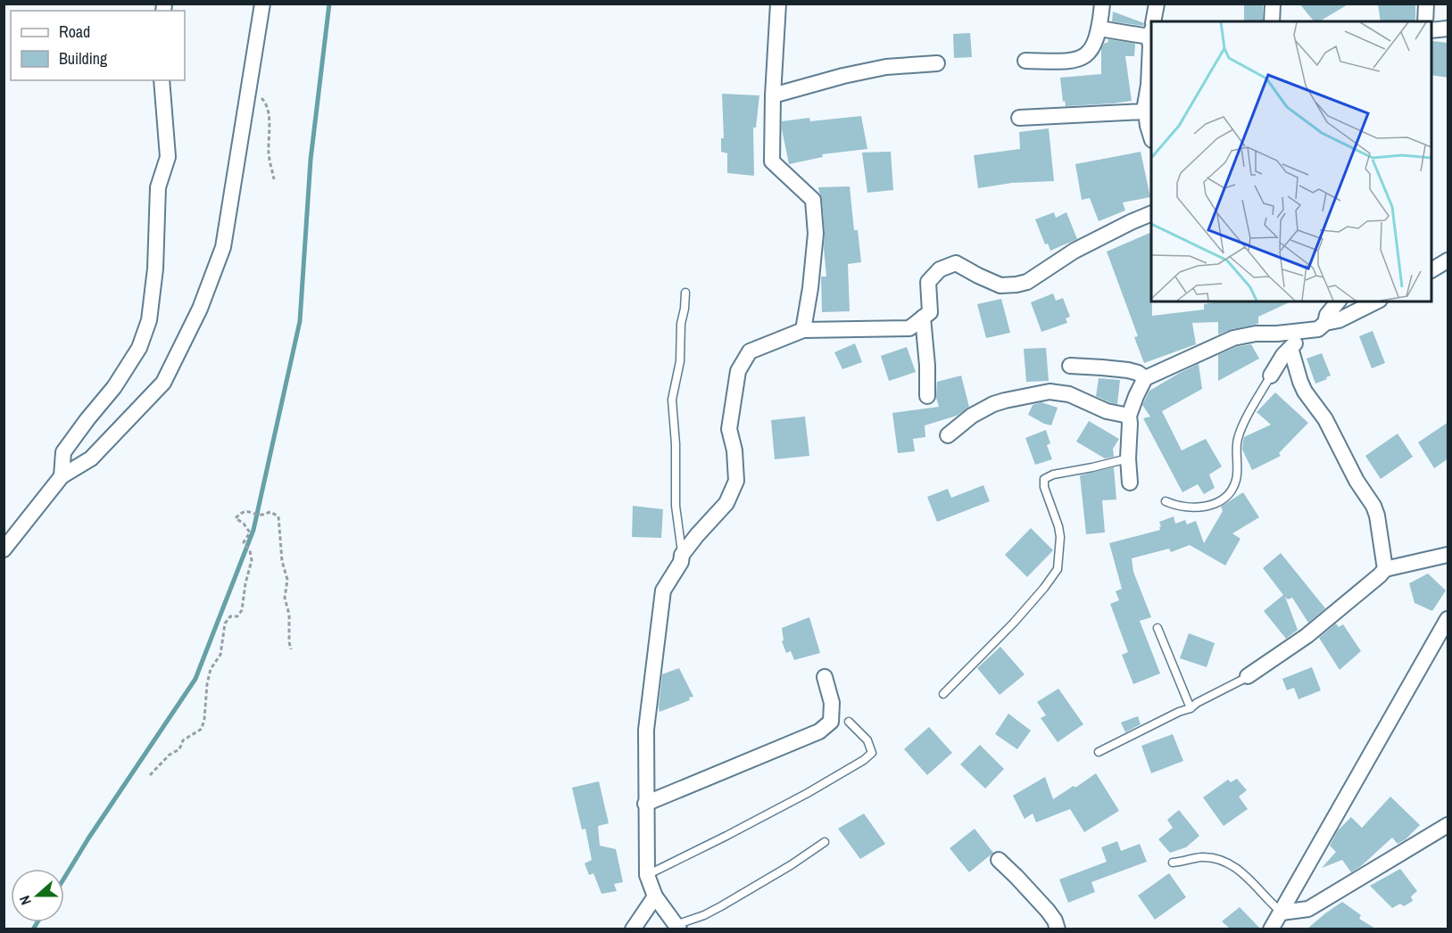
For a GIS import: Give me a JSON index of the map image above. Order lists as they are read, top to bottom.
{
  "legend": ["Road", "Building"],
  "north": "left"
}
